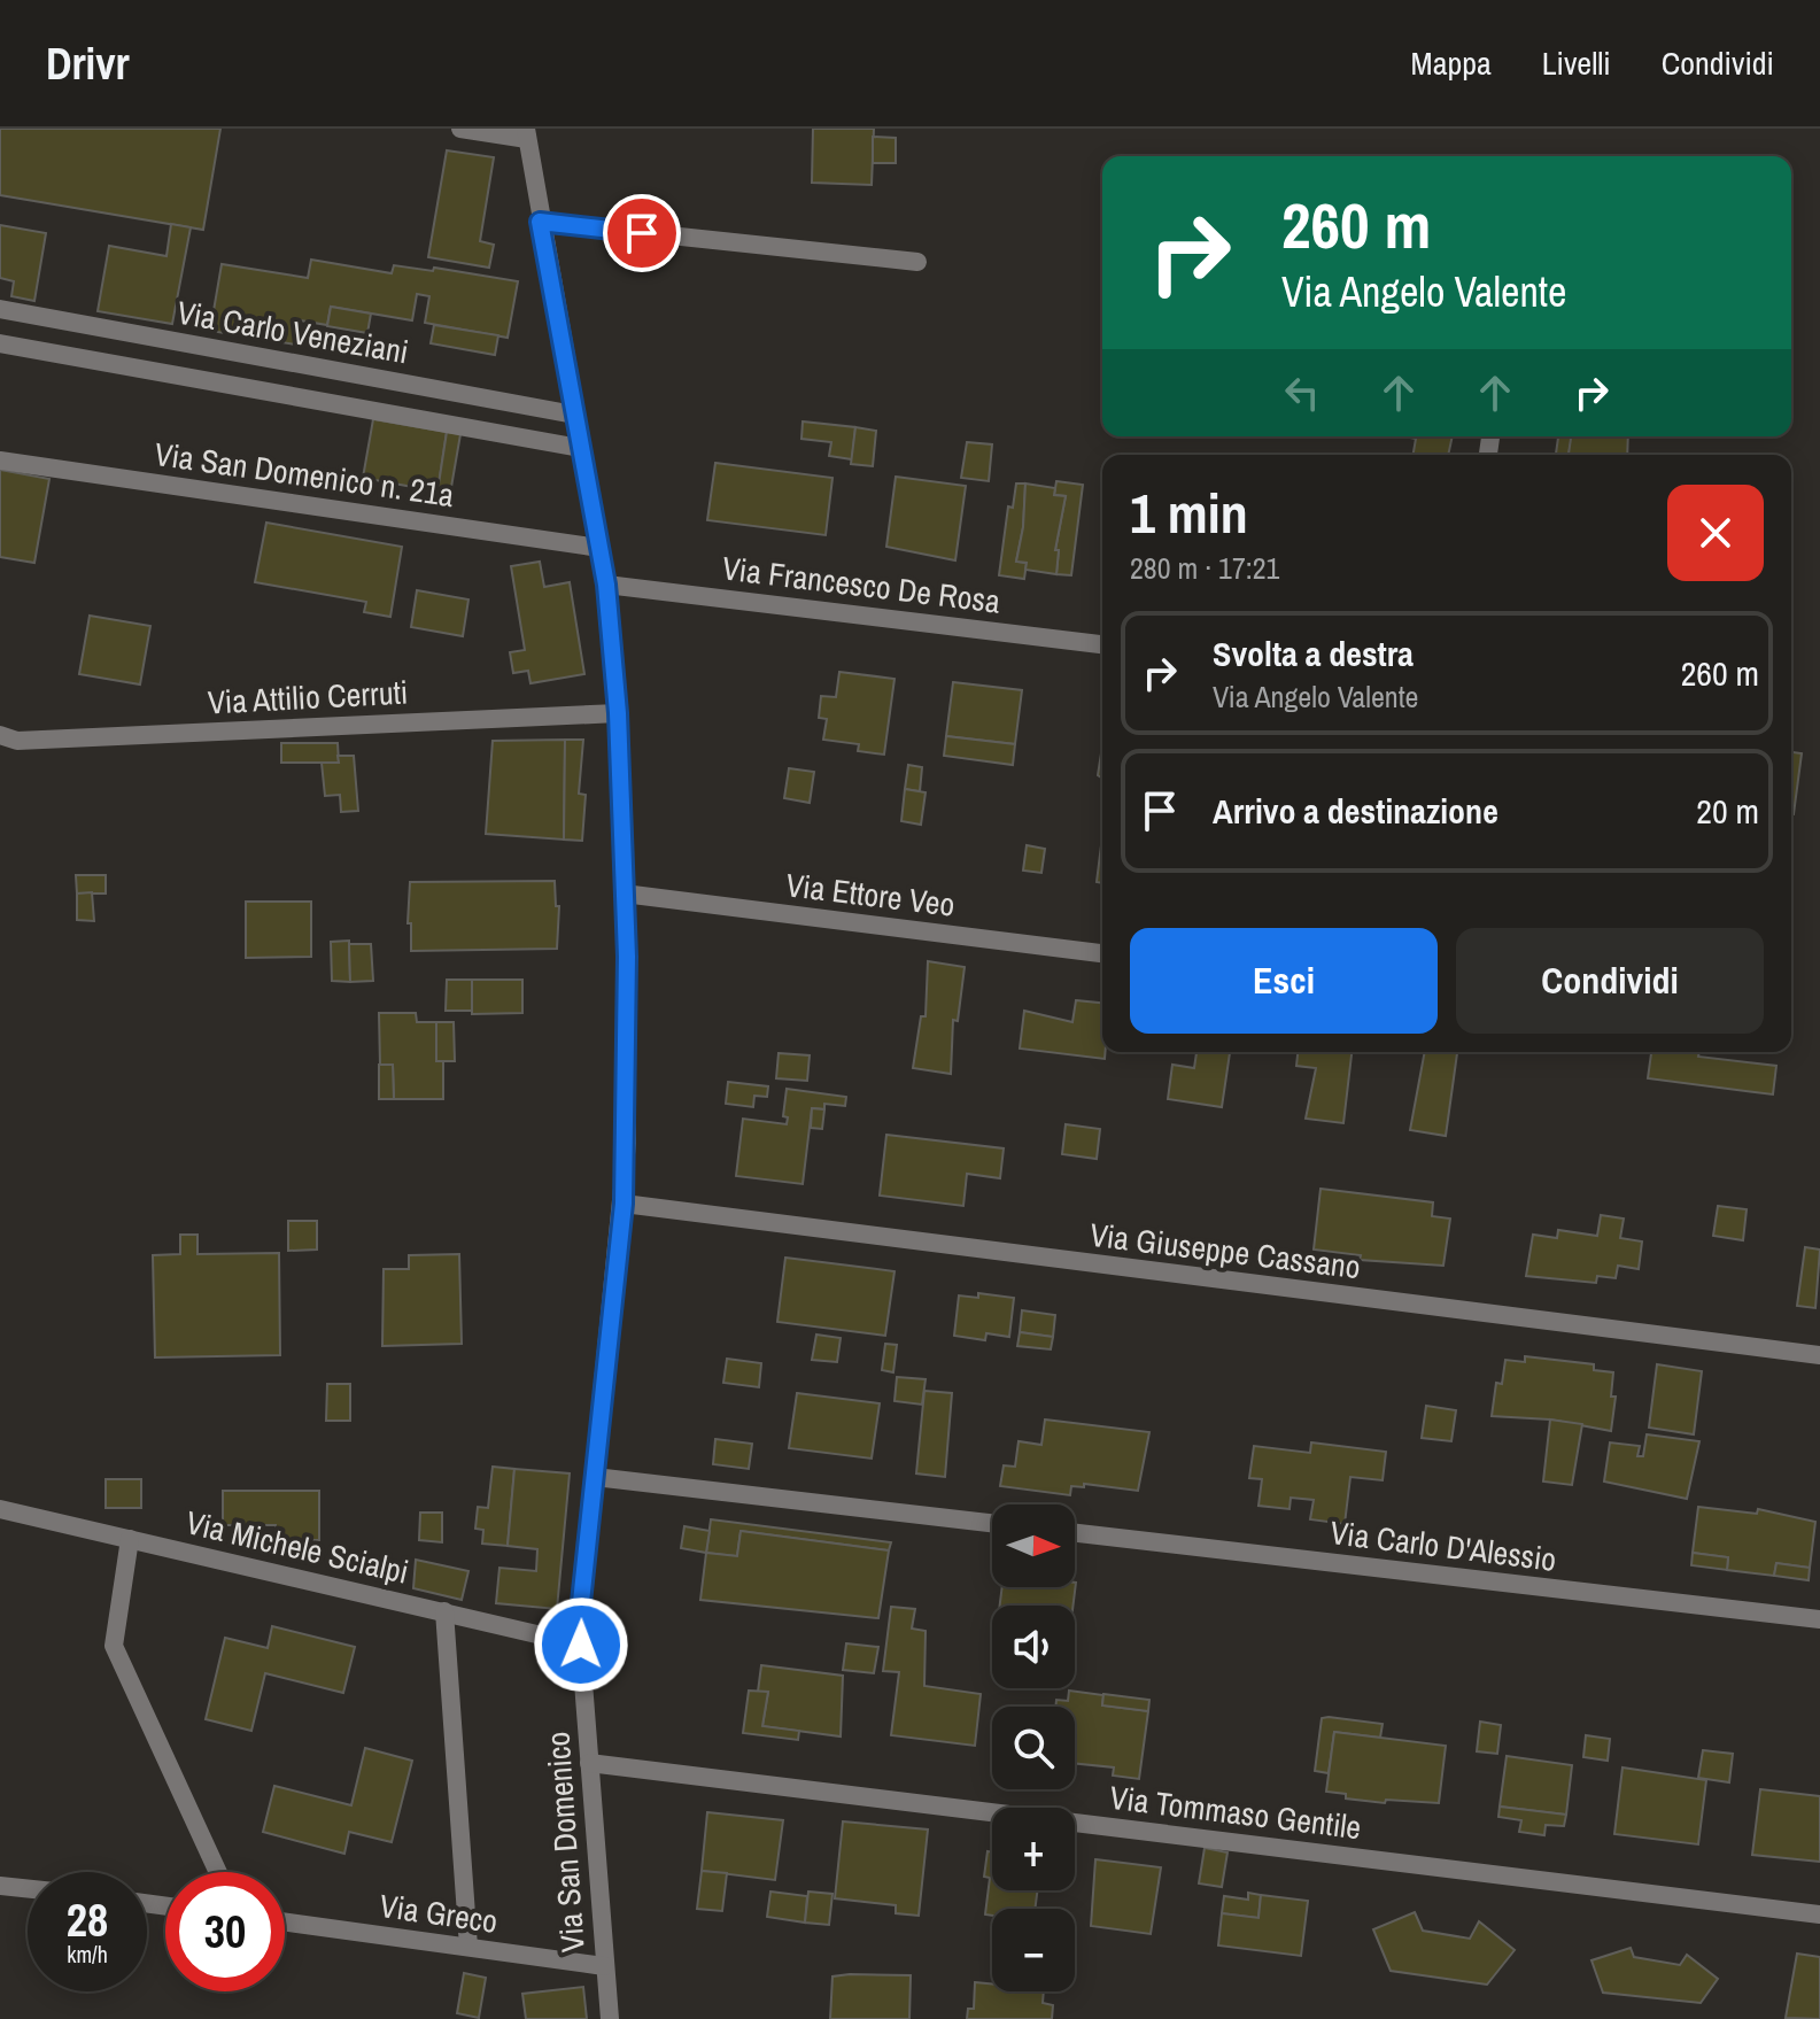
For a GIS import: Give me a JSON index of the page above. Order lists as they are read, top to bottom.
{
  "streets": {
    "street": [
      "Via Carlo Veneziani",
      "Via San Domenico n. 21a",
      "Via Francesco De Rosa",
      "Via Attilio Cerruti",
      "Via Ettore Veo",
      "Via Giuseppe Cassano",
      "Via Carlo D'Alessio",
      "Via Michele Scialpi",
      "Via Tommaso Gentile",
      "Via San Domenico",
      "Via Greco"
    ]
  },
  "crossings": [
    ["Via Carlo Veneziani", "Via San Domenico"],
    ["Via San Domenico n. 21a", "Via San Domenico"],
    ["Via Francesco De Rosa", "Via San Domenico"],
    ["Via Attilio Cerruti", "Via San Domenico"],
    ["Via Ettore Veo", "Via San Domenico"],
    ["Via Giuseppe Cassano", "Via San Domenico"],
    ["Via Michele Scialpi", "Via San Domenico"],
    ["Via Tommaso Gentile", "Via San Domenico"],
    ["Via San Domenico", "Via Greco"]
  ],
  "north": "right",
  "page": {
    "header": "Drivr",
    "nav": ["Mappa", "Livelli", "Condividi"],
    "turn": ["260 m", "Via Angelo Valente"],
    "heading": ["1 min", "280 m · 17:21"],
    "list": [
      {
        "name": "Svolta a destra",
        "note": "Via Angelo Valente",
        "value": "260 m"
      },
      {
        "name": "Arrivo a destinazione",
        "value": "20 m"
      }
    ],
    "buttons": ["Esci", "Condividi"],
    "map_buttons": ["+", "−"],
    "speed": "28 km/h",
    "limit": "30"
  }
}
